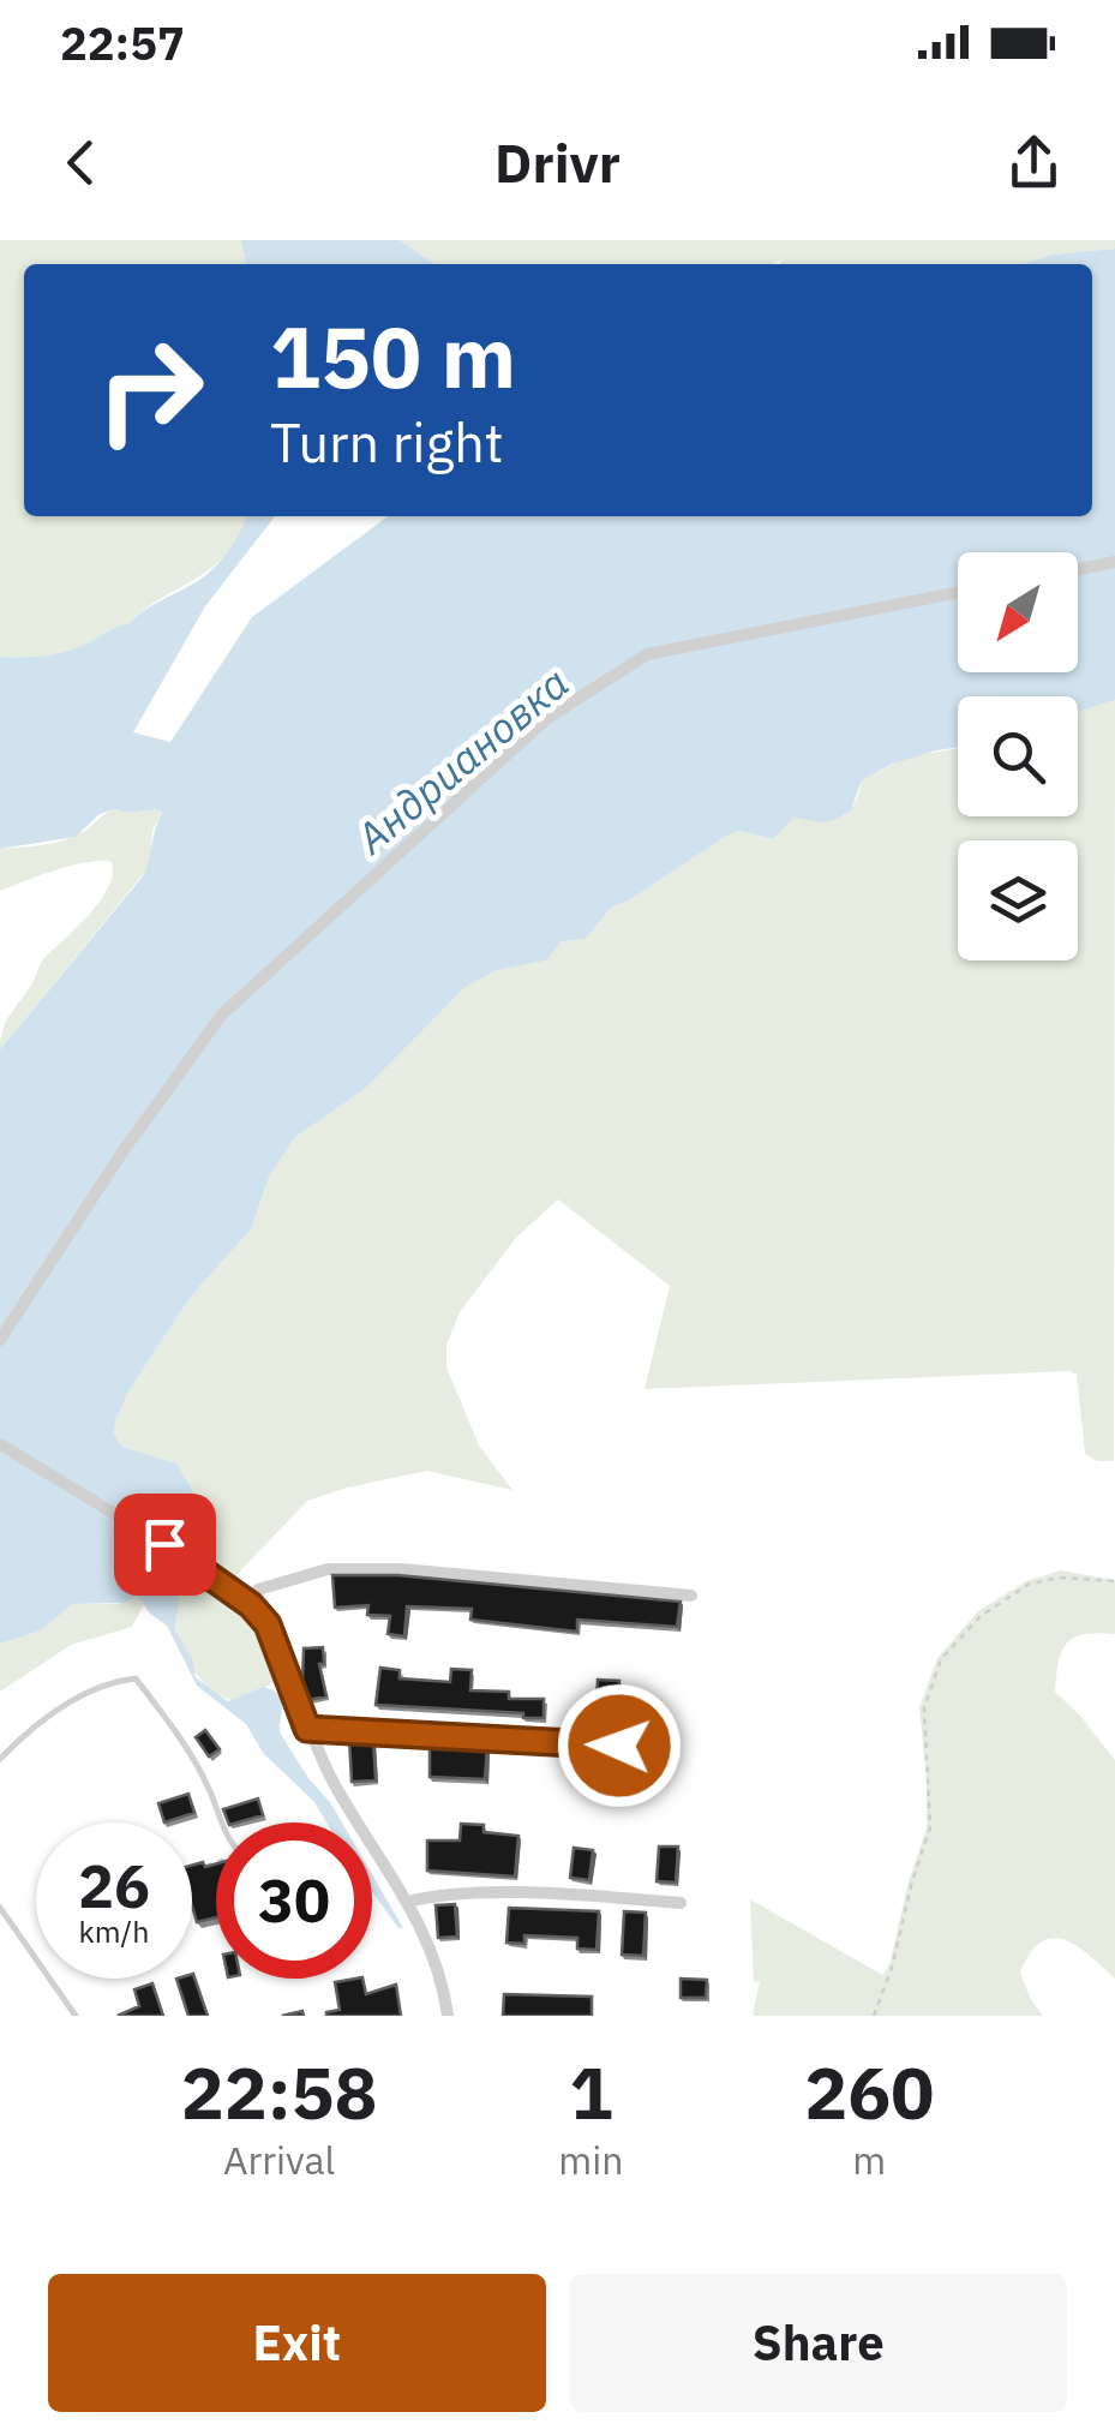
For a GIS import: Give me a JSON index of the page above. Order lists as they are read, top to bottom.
{
  "water": ["Андриановка"],
  "north": "bottom left",
  "page": {
    "status": "22:57",
    "header": "Drivr",
    "turn": ["150 m", "Turn right"],
    "speed": "26 km/h",
    "limit": "30",
    "eta": [
      "22:58",
      "Arrival",
      "1",
      "min",
      "260",
      "m"
    ],
    "buttons": ["Exit", "Share"]
  }
}
